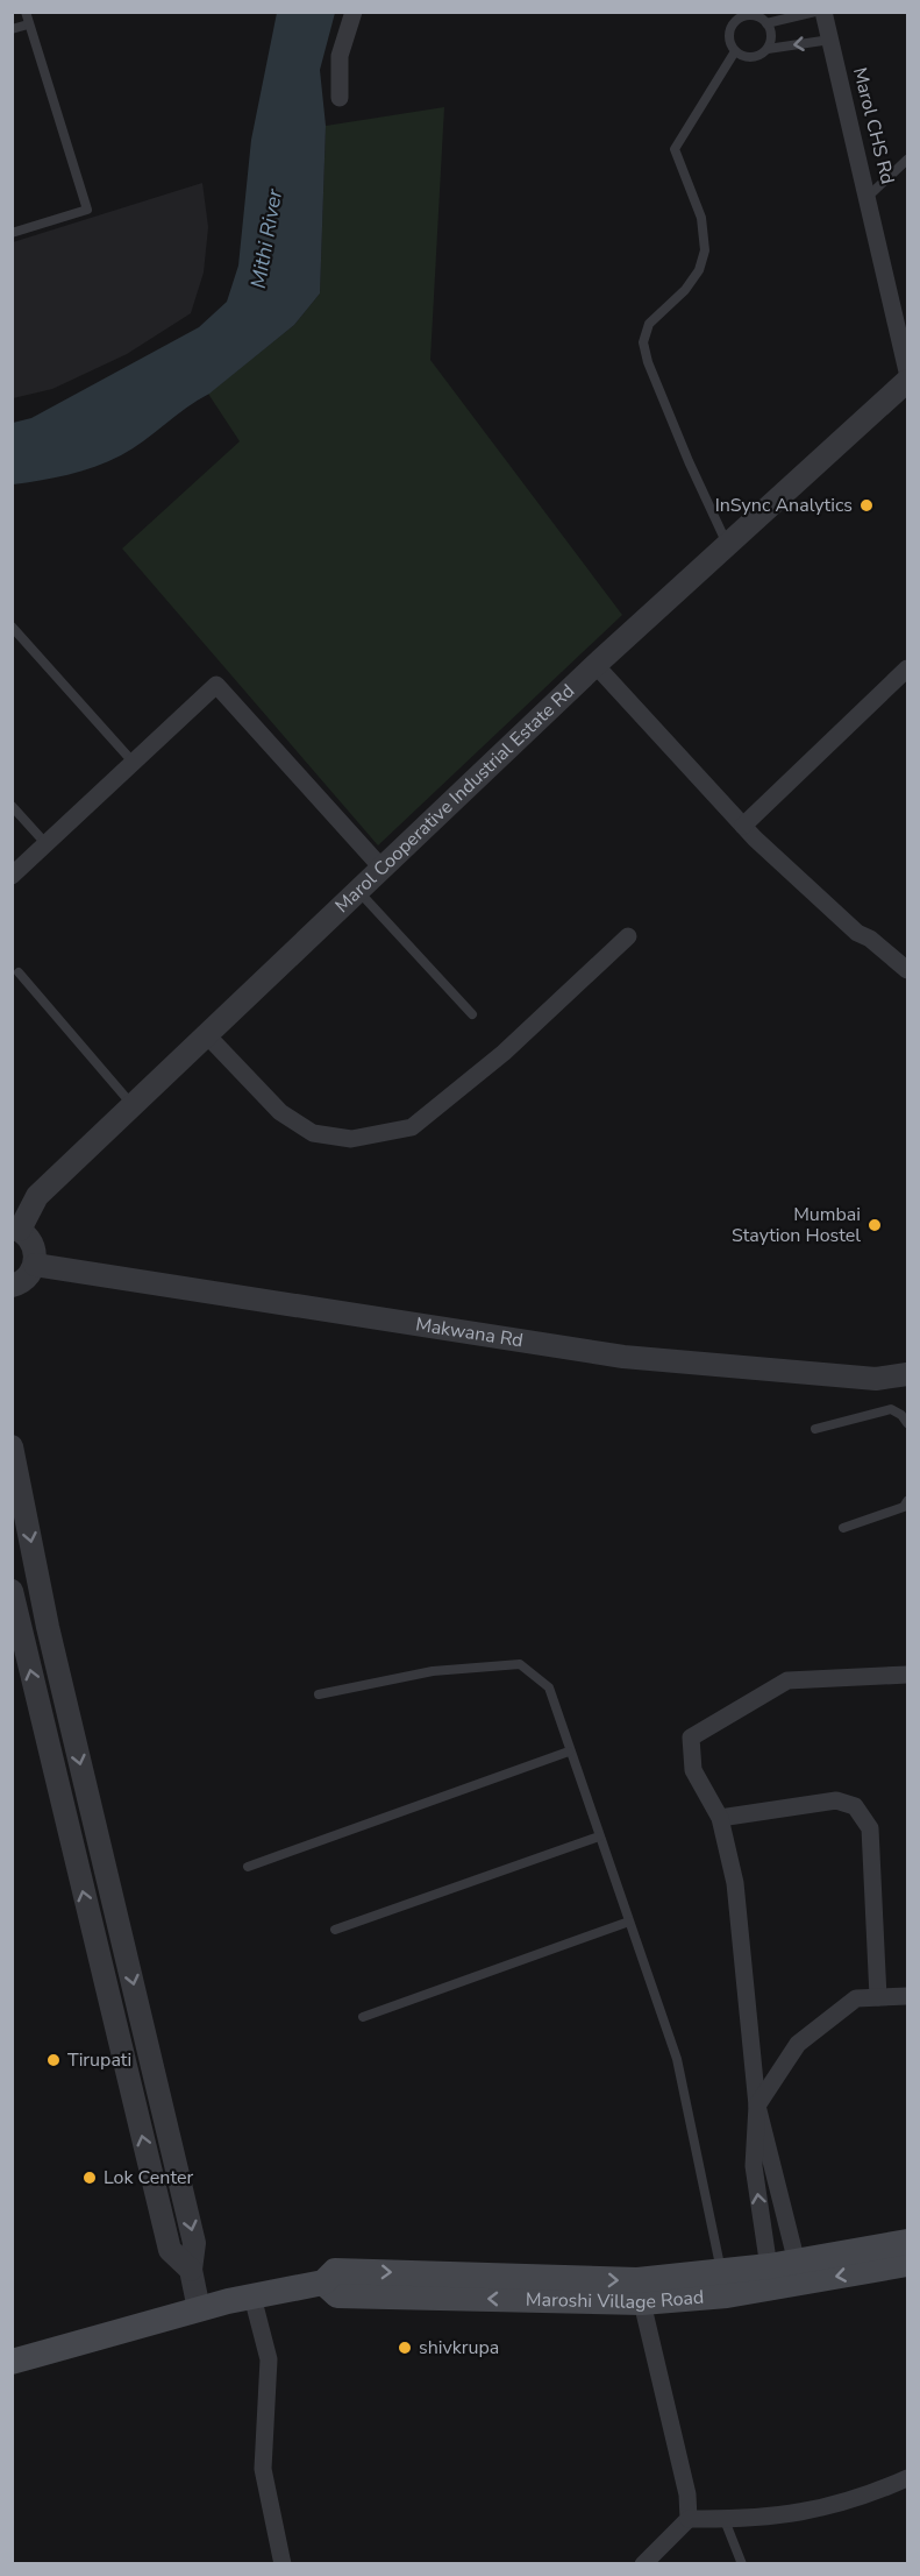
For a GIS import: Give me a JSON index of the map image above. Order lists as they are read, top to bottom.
{
  "streets": {
    "main road": ["Maroshi Village Road"],
    "street": ["Marol CHS Rd", "Marol Cooperative Industrial Estate Rd", "Makwana Rd"]
  },
  "water": ["Mithi River"],
  "places": [
    "InSync Analytics",
    "Mumbai Staytion Hostel",
    "Tirupati",
    "Lok Center",
    "shivkrupa"
  ]
}
